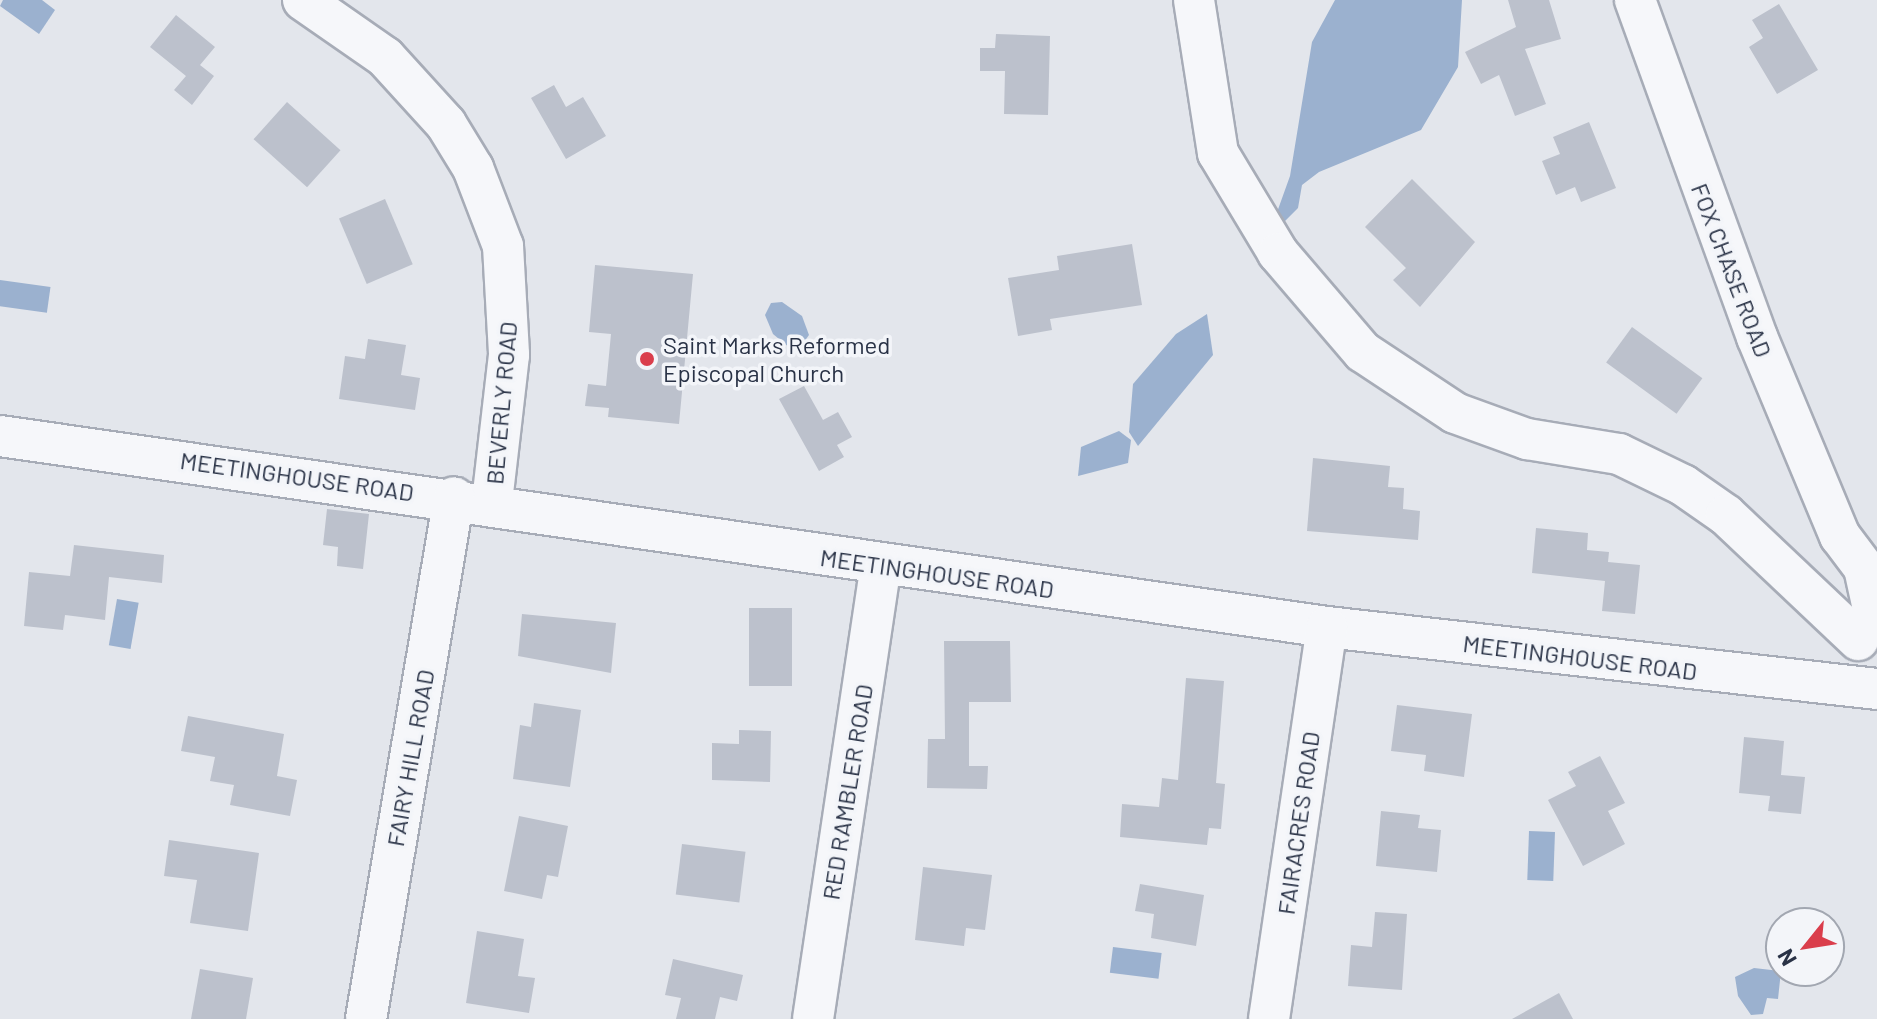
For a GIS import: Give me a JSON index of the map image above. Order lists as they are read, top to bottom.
{
  "streets": {
    "street": [
      "FOX CHASE ROAD",
      "BEVERLY ROAD",
      "MEETINGHOUSE ROAD",
      "FAIRY HILL ROAD",
      "RED RAMBLER ROAD",
      "FAIRACRES ROAD"
    ]
  },
  "crossings": [
    ["FOX CHASE ROAD", "MEETINGHOUSE ROAD"],
    ["BEVERLY ROAD", "MEETINGHOUSE ROAD"],
    ["BEVERLY ROAD", "FAIRY HILL ROAD"],
    ["MEETINGHOUSE ROAD", "FAIRY HILL ROAD"],
    ["MEETINGHOUSE ROAD", "RED RAMBLER ROAD"],
    ["MEETINGHOUSE ROAD", "FAIRACRES ROAD"]
  ],
  "places": ["Saint Marks Reformed Episcopal Church"],
  "north": "bottom left"
}
